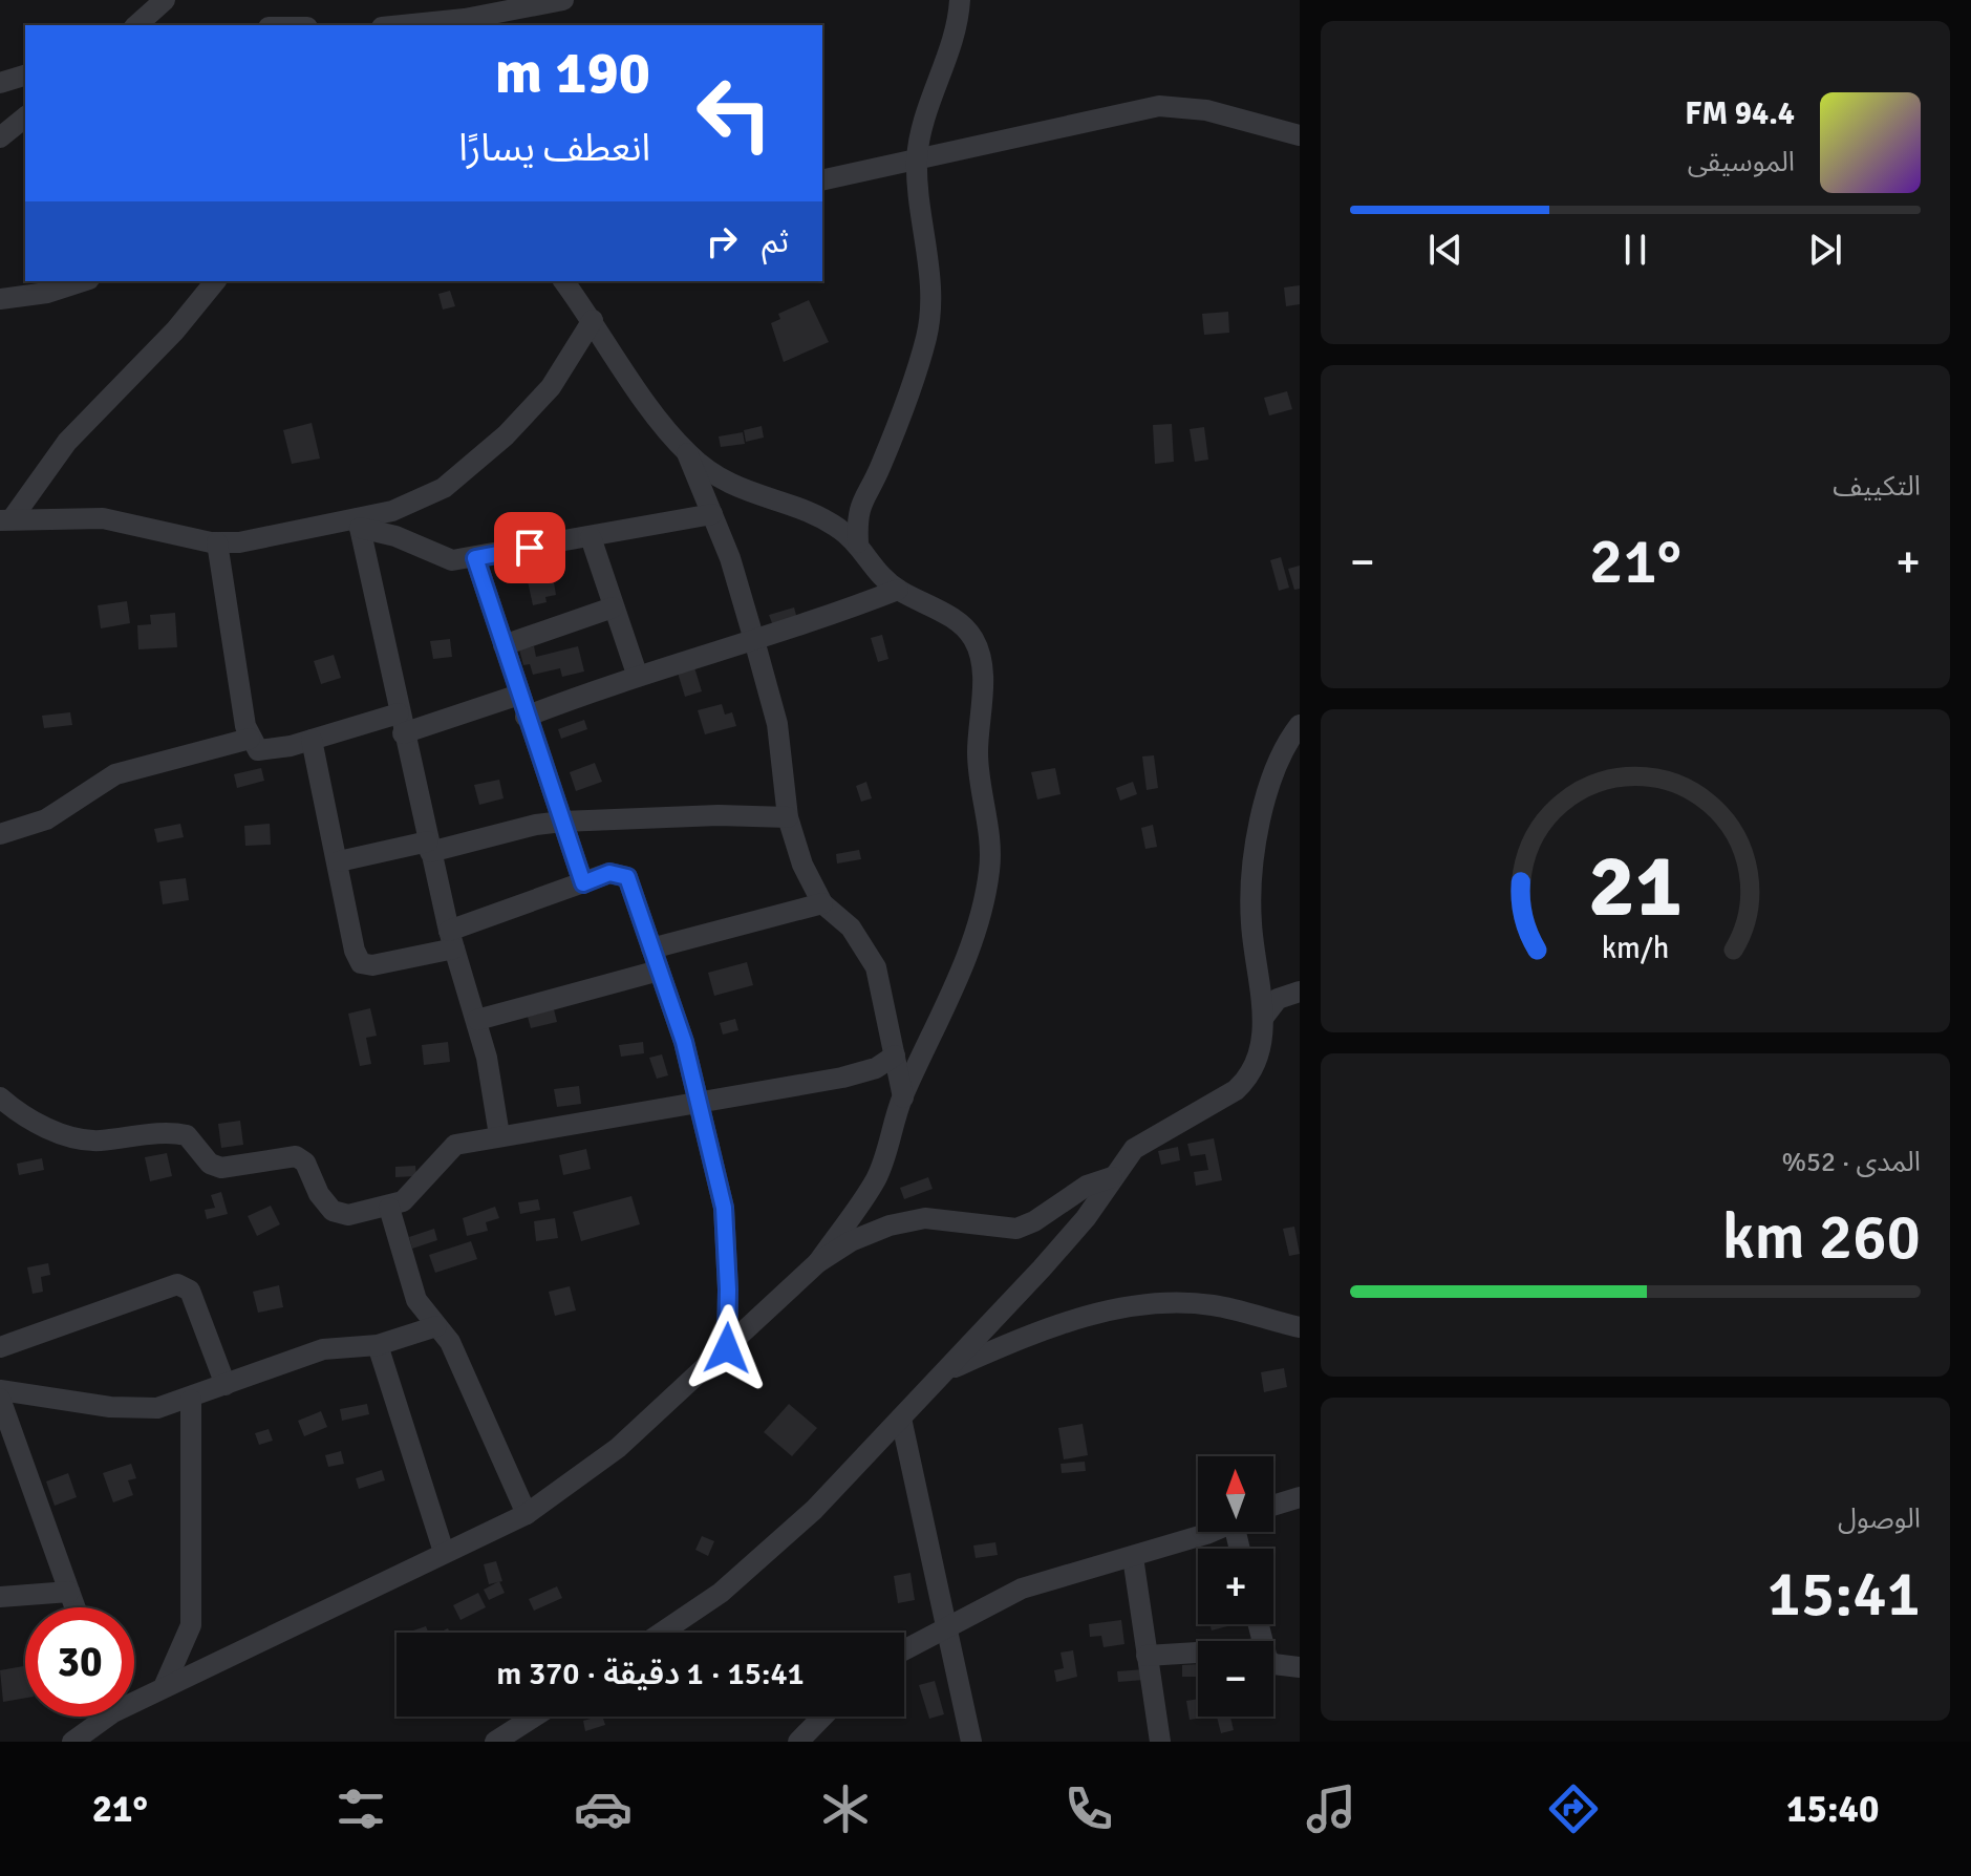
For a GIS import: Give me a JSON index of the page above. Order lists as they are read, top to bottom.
{
  "north": "top",
  "page": {
    "turn": ["190 m", "انعطف يسارًا"],
    "song": ["94.4 FM", "الموسيقى"],
    "then": "ثم",
    "tile": [
      "التكييف",
      ["المدى · 52%", "260 km"],
      ["الوصول", "15:41"]
    ],
    "heat": ["−", "21°", "+"],
    "map_buttons": ["+", "−"],
    "limit": "30",
    "trip": "15:41 · 1 دقيقة · 370 m",
    "tabs": ["15:40", "21°"],
    "gauge": ["21", "km/h"]
  }
}
